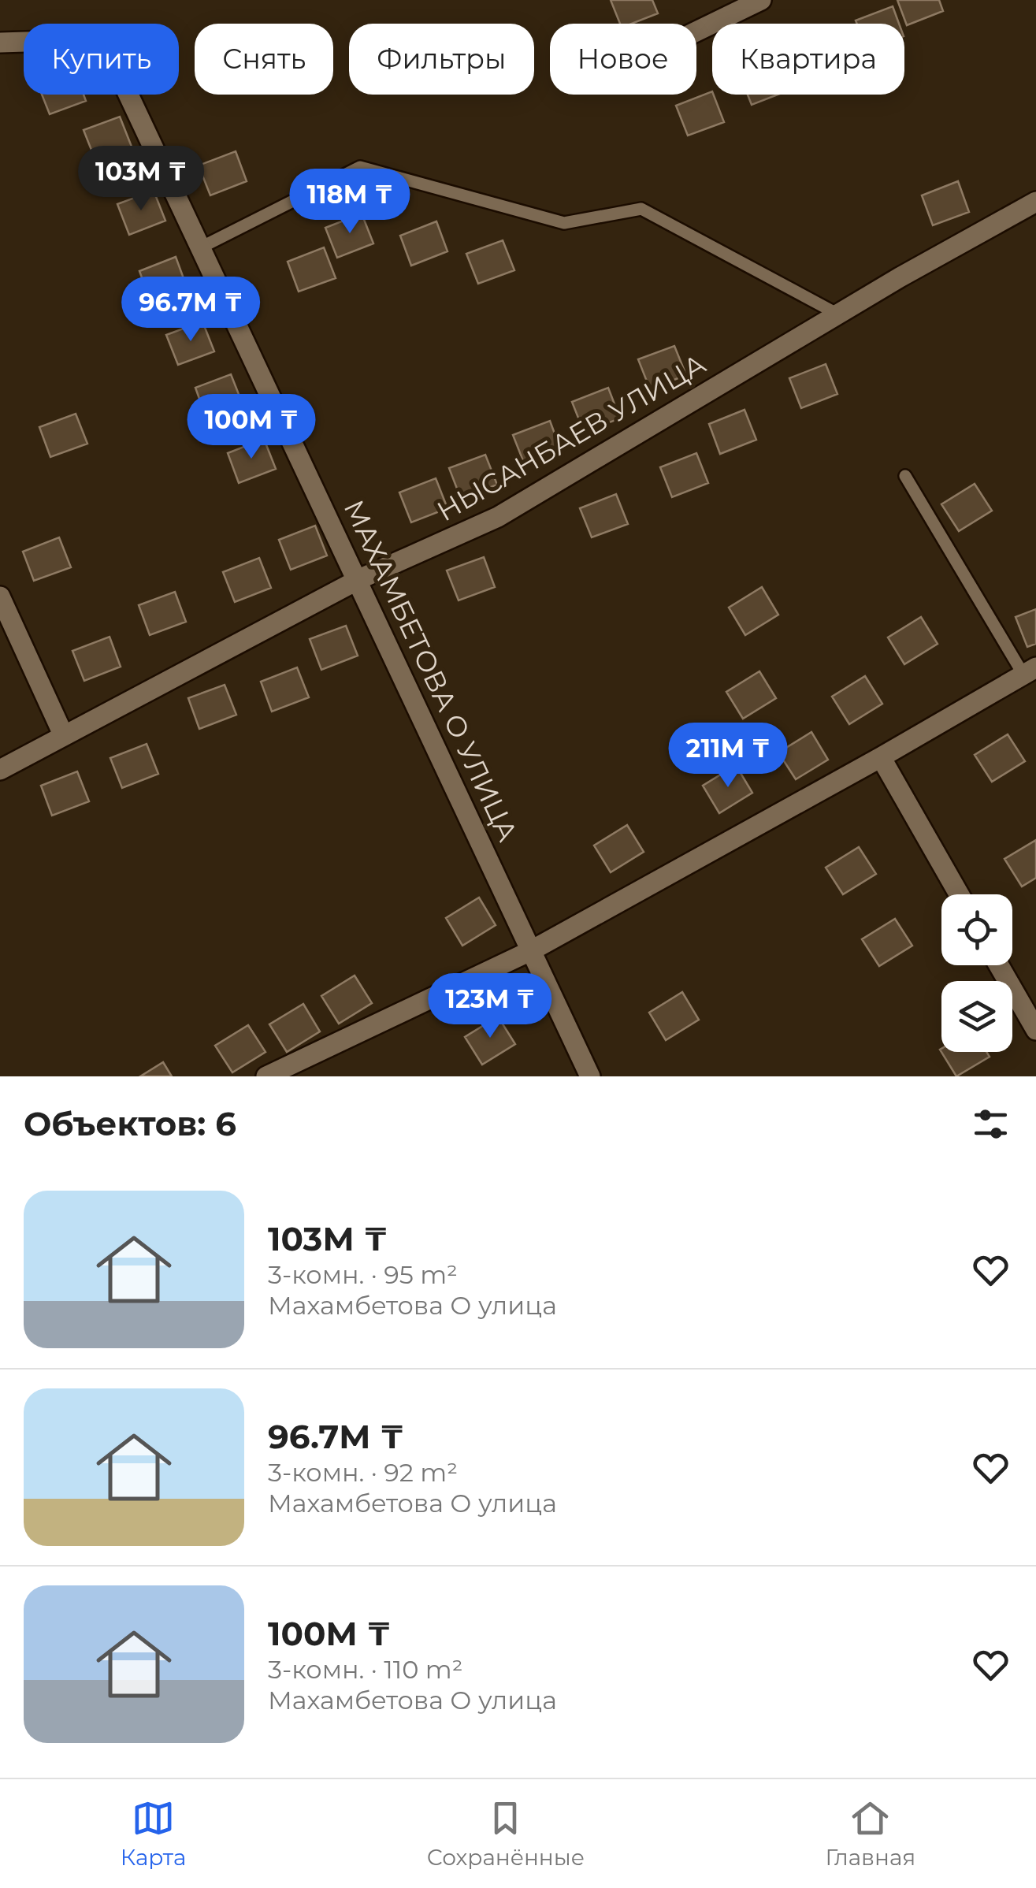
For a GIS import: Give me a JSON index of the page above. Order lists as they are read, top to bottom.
{
  "streets": {
    "street": ["НЫСАНБАЕВ УЛИЦА", "МАХАМБЕТОВА О УЛИЦА"]
  },
  "crossings": [
    ["НЫСАНБАЕВ УЛИЦА", "МАХАМБЕТОВА О УЛИЦА"]
  ],
  "page": {
    "chip": [
      "Купить",
      "Снять",
      "Фильтры",
      "Новое",
      "Квартира"
    ],
    "price": [
      "103M ₸",
      "118M ₸",
      "96.7M ₸",
      "100M ₸",
      "211M ₸",
      "123M ₸"
    ],
    "heading": "Объектов: 6",
    "list": [
      {
        "name": "103M ₸",
        "note": "3-комн. · 95 m² · Махамбетова О улица"
      },
      {
        "name": "96.7M ₸",
        "note": "3-комн. · 92 m² · Махамбетова О улица"
      },
      {
        "name": "100M ₸",
        "note": "3-комн. · 110 m² · Махамбетова О улица"
      }
    ],
    "tabs": ["Карта", "Сохранённые", "Главная"]
  }
}
